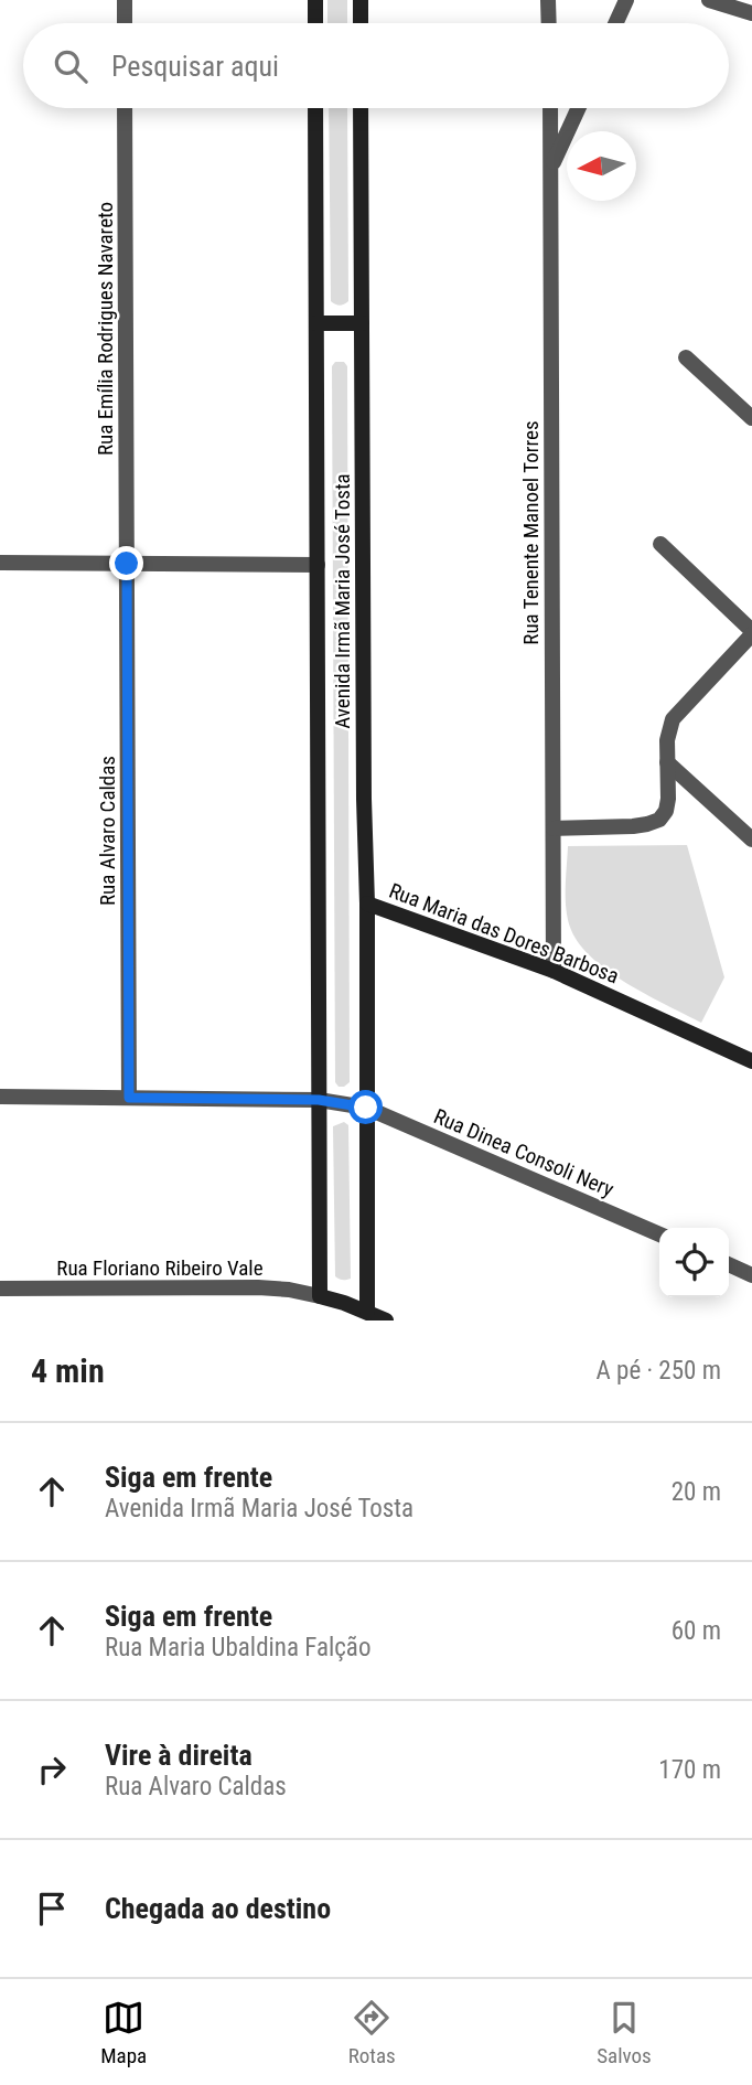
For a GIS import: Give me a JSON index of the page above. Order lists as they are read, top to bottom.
{
  "streets": {
    "street": [
      "Rua Emília Rodrigues Navareto",
      "Rua Tenente Manoel Torres",
      "Avenida Irmã Maria José Tosta",
      "Rua Alvaro Caldas",
      "Rua Maria das Dores Barbosa",
      "Rua Dinea Consoli Nery",
      "Rua Floriano Ribeiro Vale"
    ]
  },
  "crossings": [
    ["Rua Emília Rodrigues Navareto", "Rua Alvaro Caldas"],
    ["Rua Tenente Manoel Torres", "Rua Maria das Dores Barbosa"],
    ["Avenida Irmã Maria José Tosta", "Rua Maria das Dores Barbosa"],
    ["Avenida Irmã Maria José Tosta", "Rua Dinea Consoli Nery"],
    ["Avenida Irmã Maria José Tosta", "Rua Floriano Ribeiro Vale"]
  ],
  "north": "left",
  "page": {
    "search": "Pesquisar aqui",
    "heading": ["4 min", "A pé · 250 m"],
    "list": [
      ["Siga em frente", "Avenida Irmã Maria José Tosta", "20 m"],
      ["Siga em frente", "Rua Maria Ubaldina Falção", "60 m"],
      ["Vire à direita", "Rua Alvaro Caldas", "170 m"],
      "Chegada ao destino"
    ],
    "nav": ["Mapa", "Rotas", "Salvos"]
  }
}
